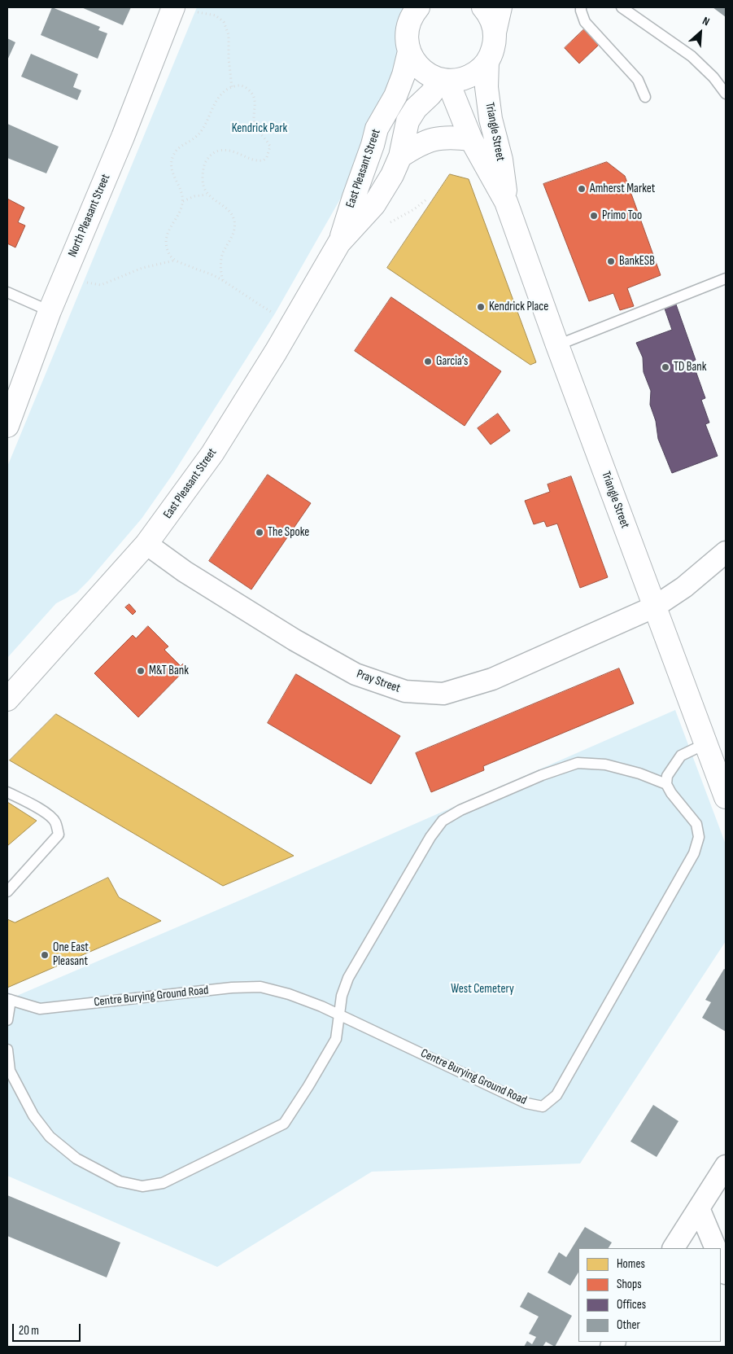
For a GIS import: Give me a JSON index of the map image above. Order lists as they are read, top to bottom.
{
  "streets": {
    "main road": ["Triangle Street", "East Pleasant Street", "North Pleasant Street"],
    "street": ["Pray Street"],
    "lane": ["Centre Burying Ground Road"]
  },
  "crossings": [
    ["Triangle Street", "East Pleasant Street"],
    ["Triangle Street", "Pray Street"],
    ["East Pleasant Street", "Pray Street"]
  ],
  "parks": ["Kendrick Park", "West Cemetery"],
  "places": [
    "Amherst Market",
    "Primo Too",
    "BankESB",
    "Kendrick Place",
    "Garcia’s",
    "TD Bank",
    "The Spoke",
    "M&T Bank",
    "One East Pleasant"
  ],
  "legend": [
    "Homes",
    "Shops",
    "Offices",
    "Other"
  ],
  "scale_bar": "20 m",
  "north": "top right"
}
